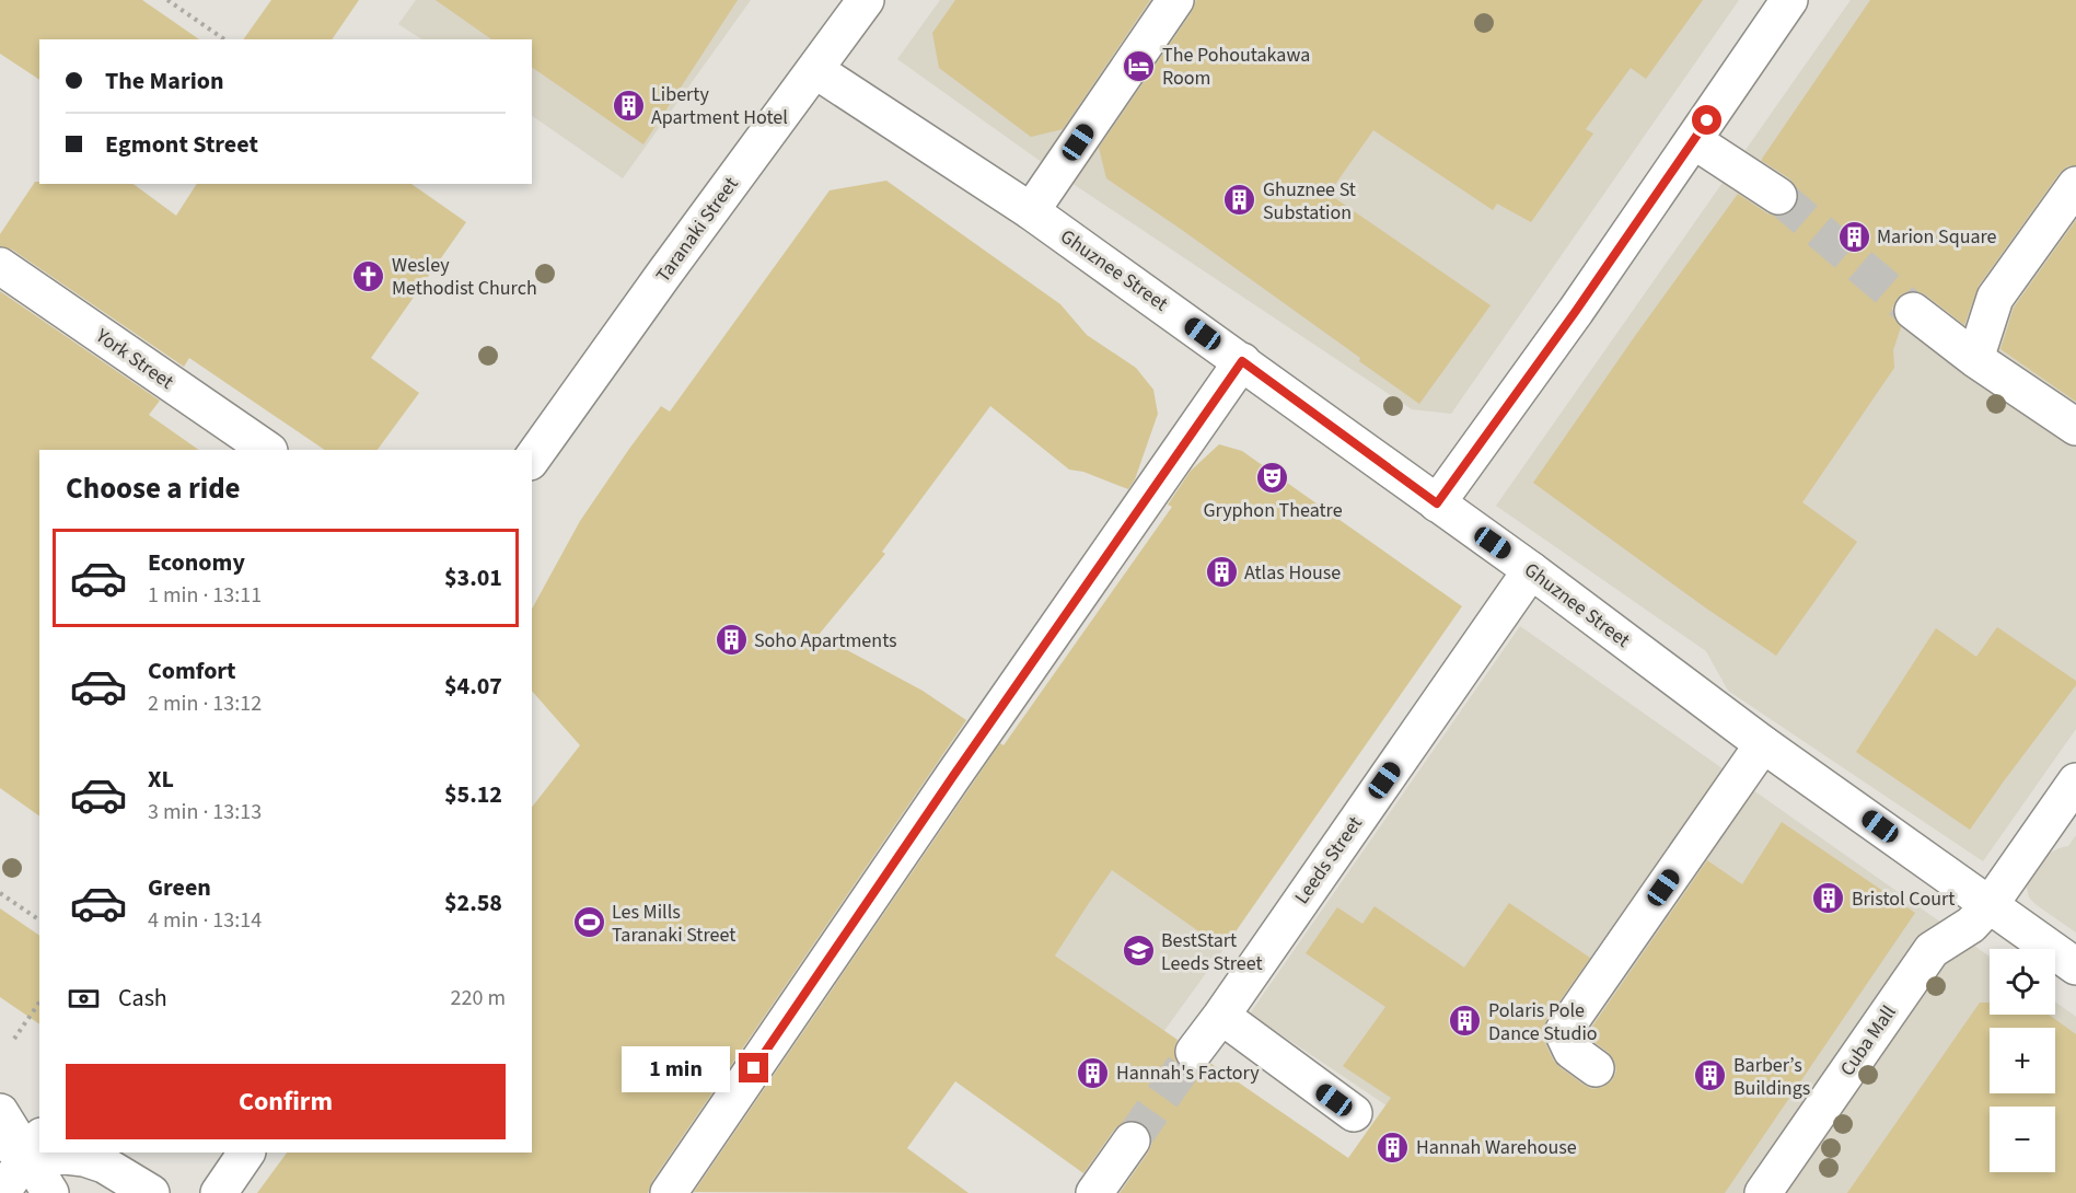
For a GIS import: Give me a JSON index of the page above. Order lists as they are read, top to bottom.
{
  "streets": {
    "street": [
      "Taranaki Street",
      "Ghuznee Street",
      "York Street",
      "Leeds Street",
      "Cuba Mall"
    ]
  },
  "crossings": [
    ["Taranaki Street", "Ghuznee Street"],
    ["Ghuznee Street", "Leeds Street"],
    ["Ghuznee Street", "Cuba Mall"]
  ],
  "places": {
    "hotel": ["The Pohoutakawa Room"],
    "building": [
      "Liberty Apartment Hotel",
      "Ghuznee St Substation",
      "Marion Square",
      "Atlas House",
      "Soho Apartments",
      "Bristol Court",
      "Polaris Pole Dance Studio",
      "Hannah's Factory",
      "Barber’s Buildings",
      "Hannah Warehouse"
    ],
    "church": ["Wesley Methodist Church"],
    "theatre": ["Gryphon Theatre"],
    "sports": ["Les Mills Taranaki Street"],
    "school or university": ["BestStart Leeds Street"]
  },
  "page": {
    "banner": ["The Marion", "Egmont Street"],
    "heading": "Choose a ride",
    "list": [
      {
        "name": "Economy",
        "note": "1 min · 13:11",
        "value": "$3.01"
      },
      {
        "name": "Comfort",
        "note": "2 min · 13:12",
        "value": "$4.07"
      },
      {
        "name": "XL",
        "note": "3 min · 13:13",
        "value": "$5.12"
      },
      {
        "name": "Green",
        "note": "4 min · 13:14",
        "value": "$2.58"
      }
    ],
    "map_buttons": ["+", "−"],
    "pay": ["Cash", "220 m"],
    "bubble": "1 min",
    "buttons": "Confirm"
  }
}
